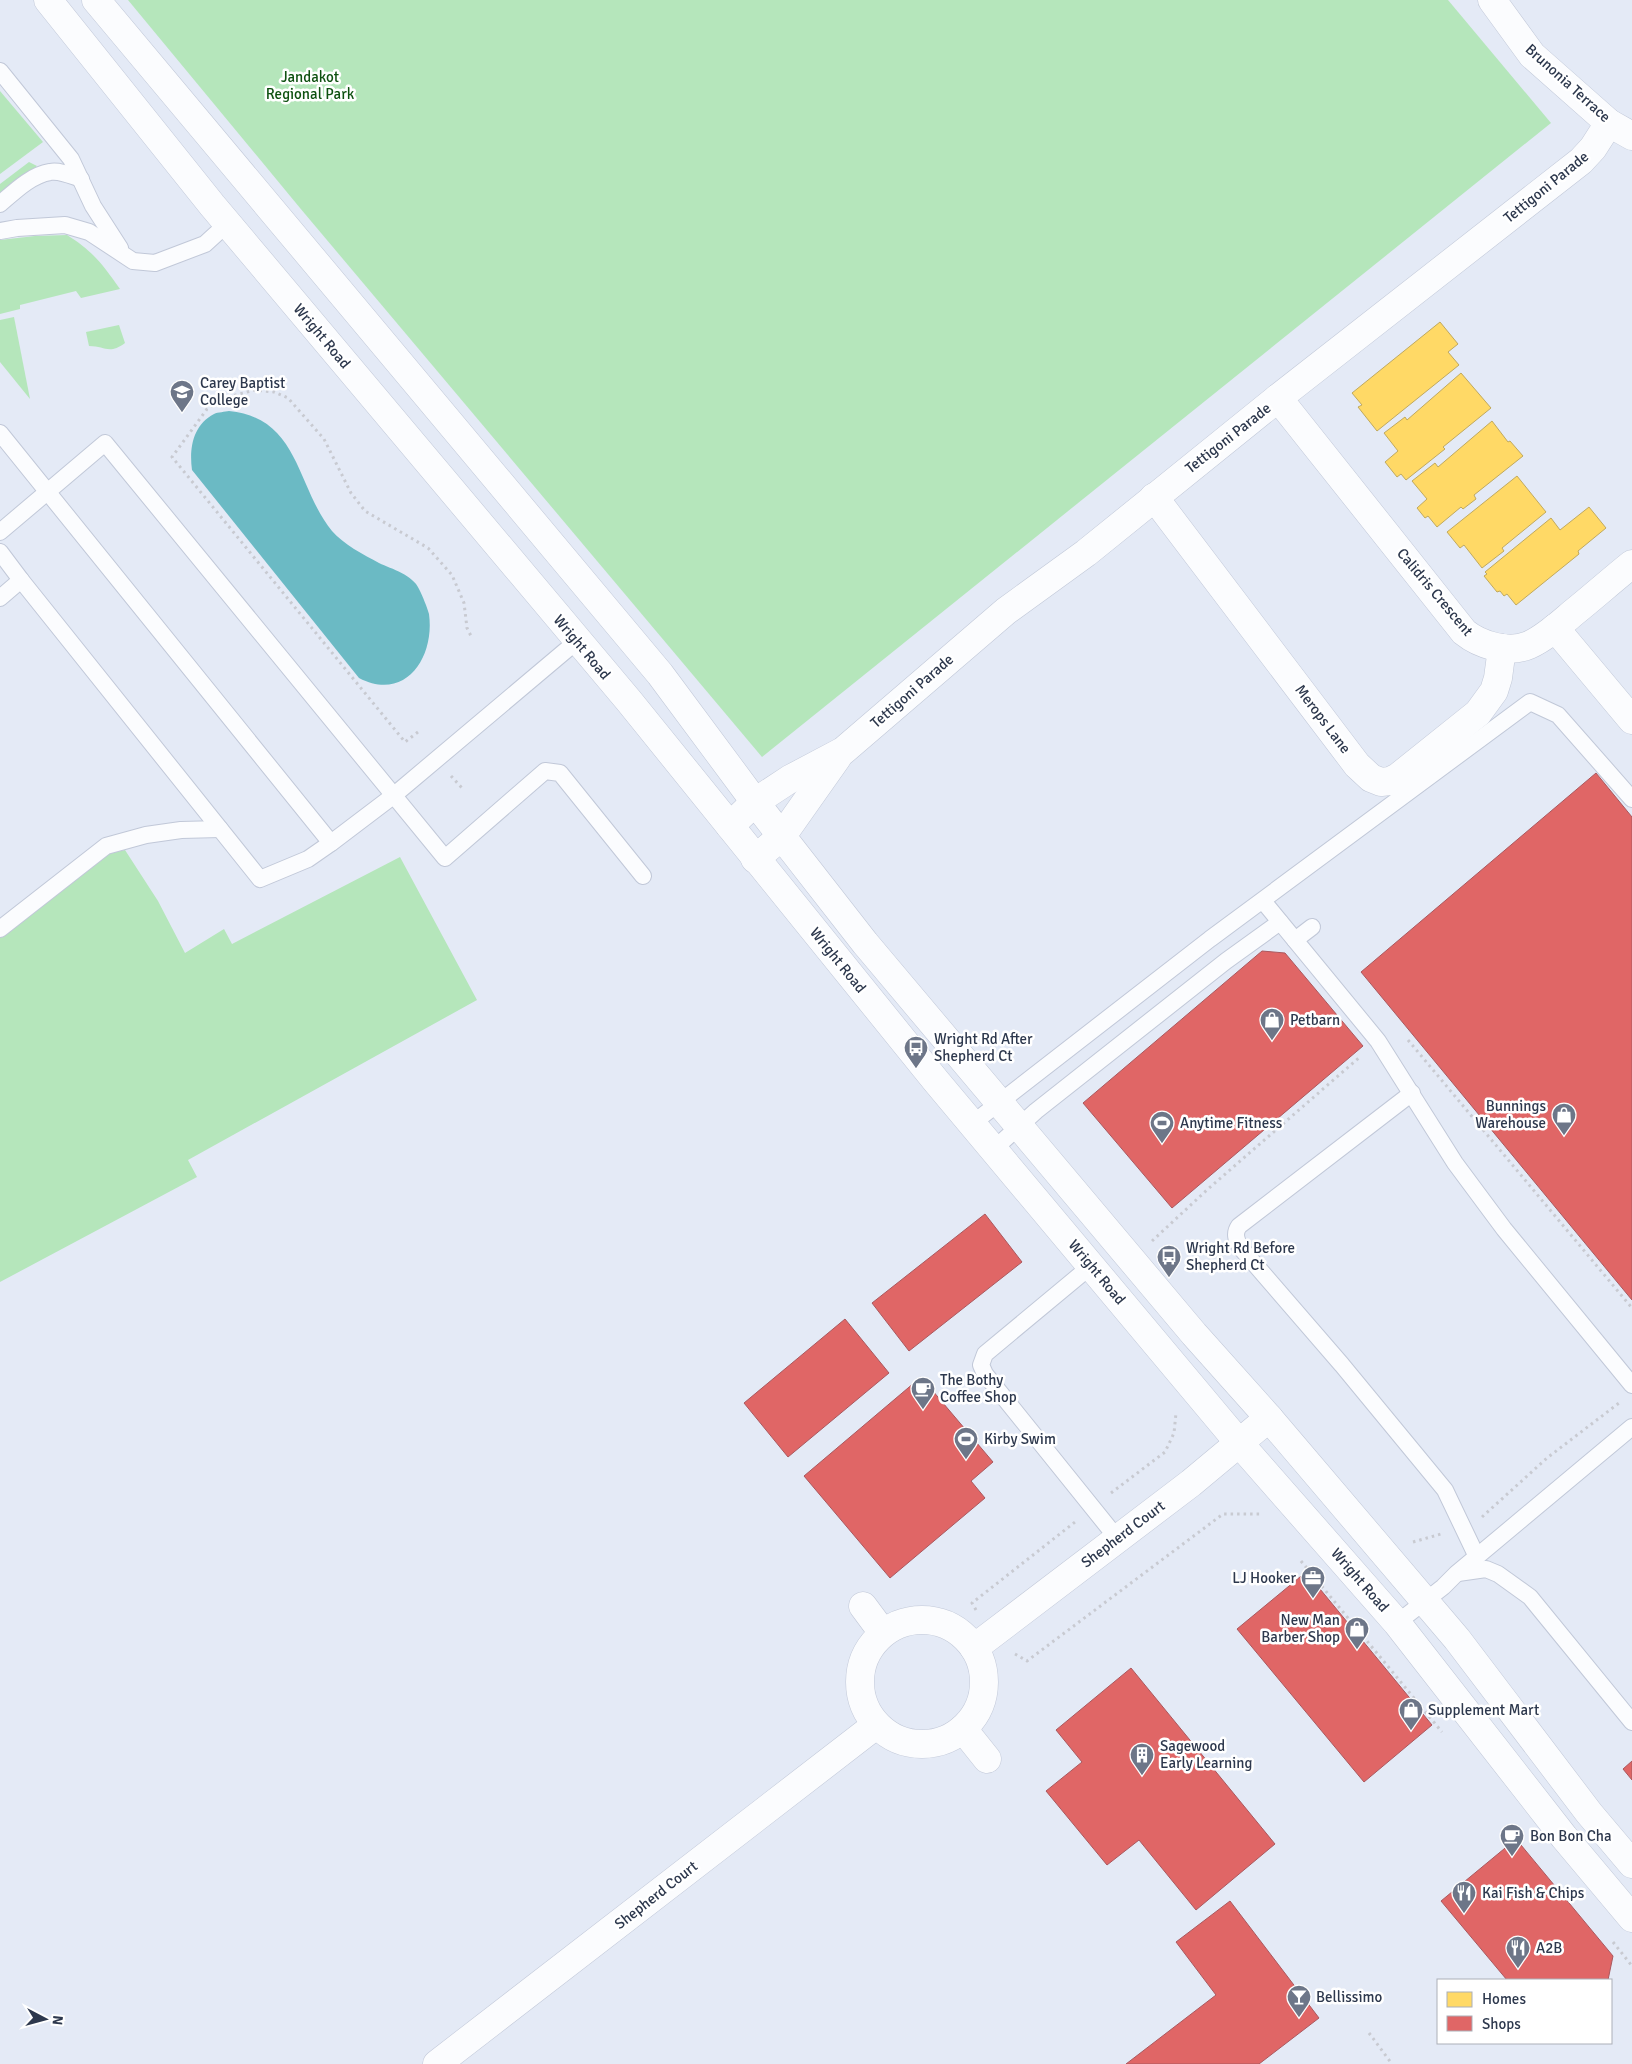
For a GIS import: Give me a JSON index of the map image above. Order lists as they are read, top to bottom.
{
  "streets": {
    "street": [
      "Brunonia Terrace",
      "Tettigoni Parade",
      "Wright Road",
      "Calidris Crescent",
      "Merops Lane",
      "Shepherd Court"
    ]
  },
  "crossings": [
    ["Brunonia Terrace", "Tettigoni Parade"],
    ["Tettigoni Parade", "Wright Road"],
    ["Tettigoni Parade", "Calidris Crescent"],
    ["Tettigoni Parade", "Merops Lane"],
    ["Wright Road", "Shepherd Court"],
    ["Calidris Crescent", "Merops Lane"]
  ],
  "parks": ["Jandakot Regional Park"],
  "places": {
    "school or university": ["Carey Baptist College"],
    "shop": [
      "Petbarn",
      "Bunnings Warehouse",
      "New Man Barber Shop",
      "Supplement Mart"
    ],
    "bus stop": ["Wright Rd After Shepherd Ct", "Wright Rd Before Shepherd Ct"],
    "sports": ["Anytime Fitness", "Kirby Swim"],
    "cafe": ["The Bothy Coffee Shop", "Bon Bon Cha"],
    "office": ["LJ Hooker"],
    "building": ["Sagewood Early Learning"],
    "restaurant": ["Kai Fish & Chips", "A2B"],
    "bar": ["Bellissimo"]
  },
  "legend": ["Homes", "Shops"],
  "north": "right"
}
